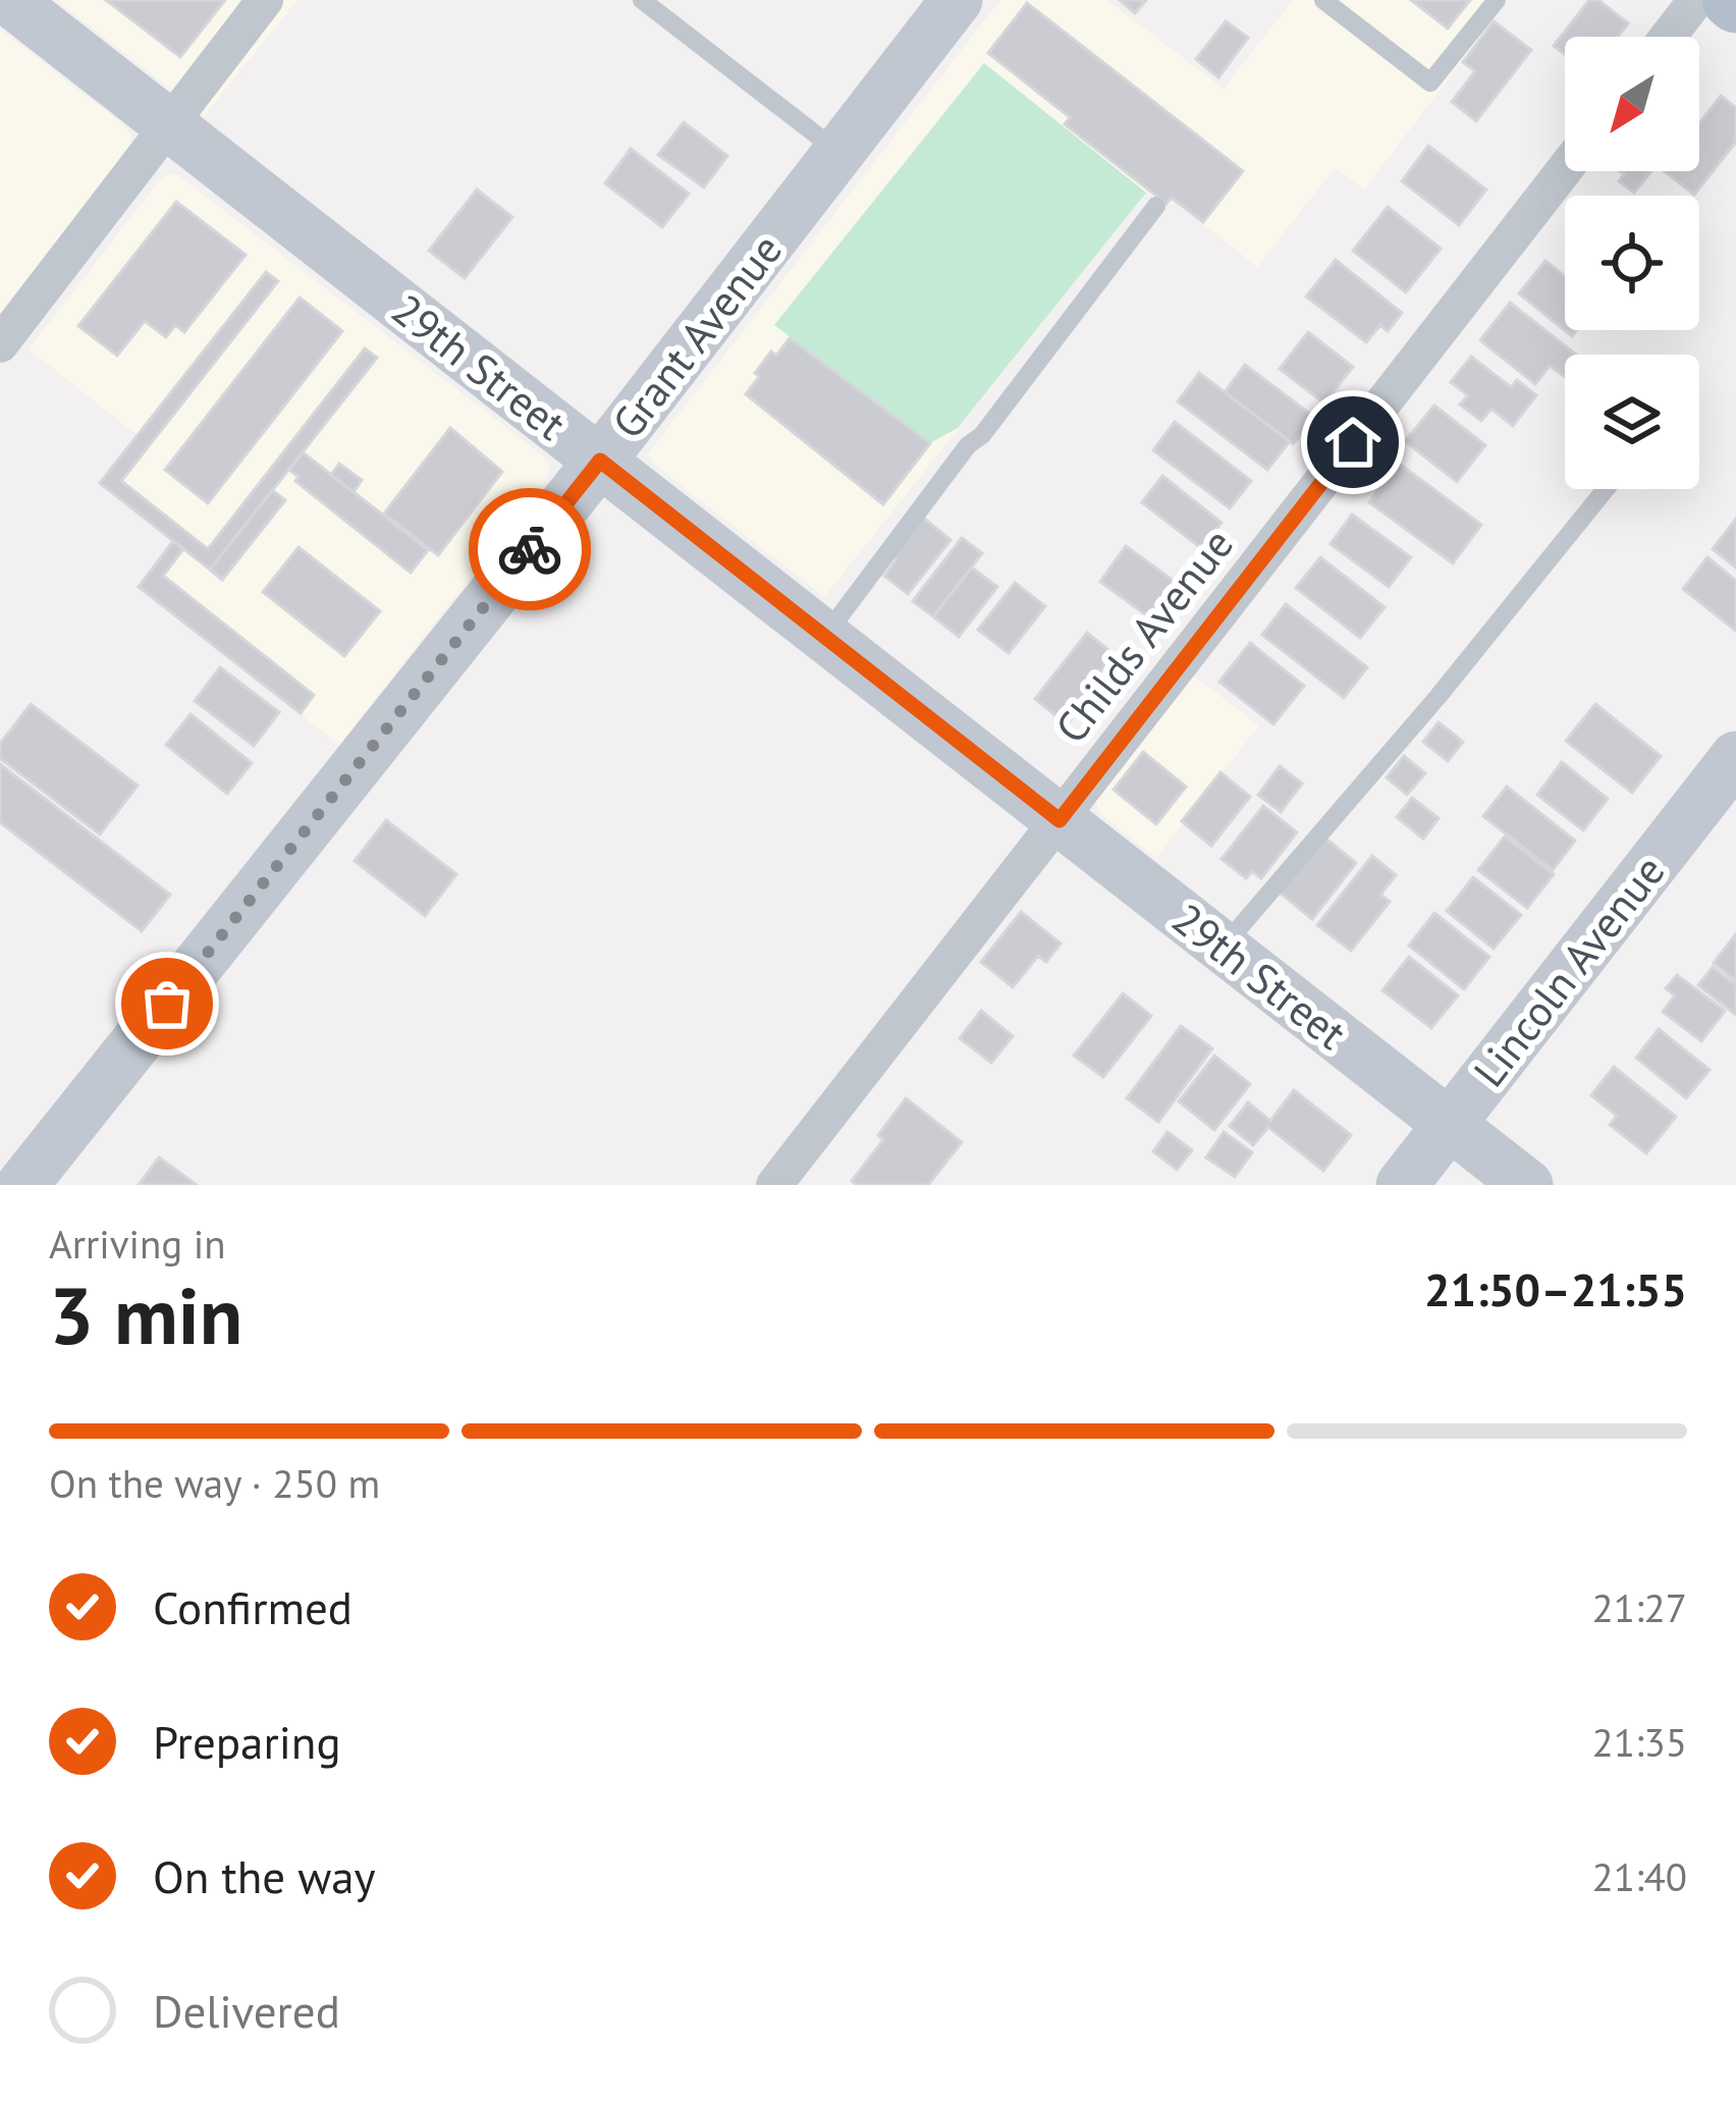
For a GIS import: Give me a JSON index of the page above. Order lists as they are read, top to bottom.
{
  "streets": {
    "street": [
      "Grant Avenue",
      "29th Street",
      "Childs Avenue",
      "Lincoln Avenue"
    ]
  },
  "crossings": [
    ["Grant Avenue", "29th Street"],
    ["29th Street", "Childs Avenue"],
    ["29th Street", "Lincoln Avenue"]
  ],
  "north": "bottom left",
  "page": {
    "heading": ["3 min", "Arriving in", "21:50–21:55"],
    "bar": "On the way · 250 m",
    "list": [
      ["Confirmed", "21:27"],
      ["Preparing", "21:35"],
      ["On the way", "21:40"],
      "Delivered"
    ]
  }
}
